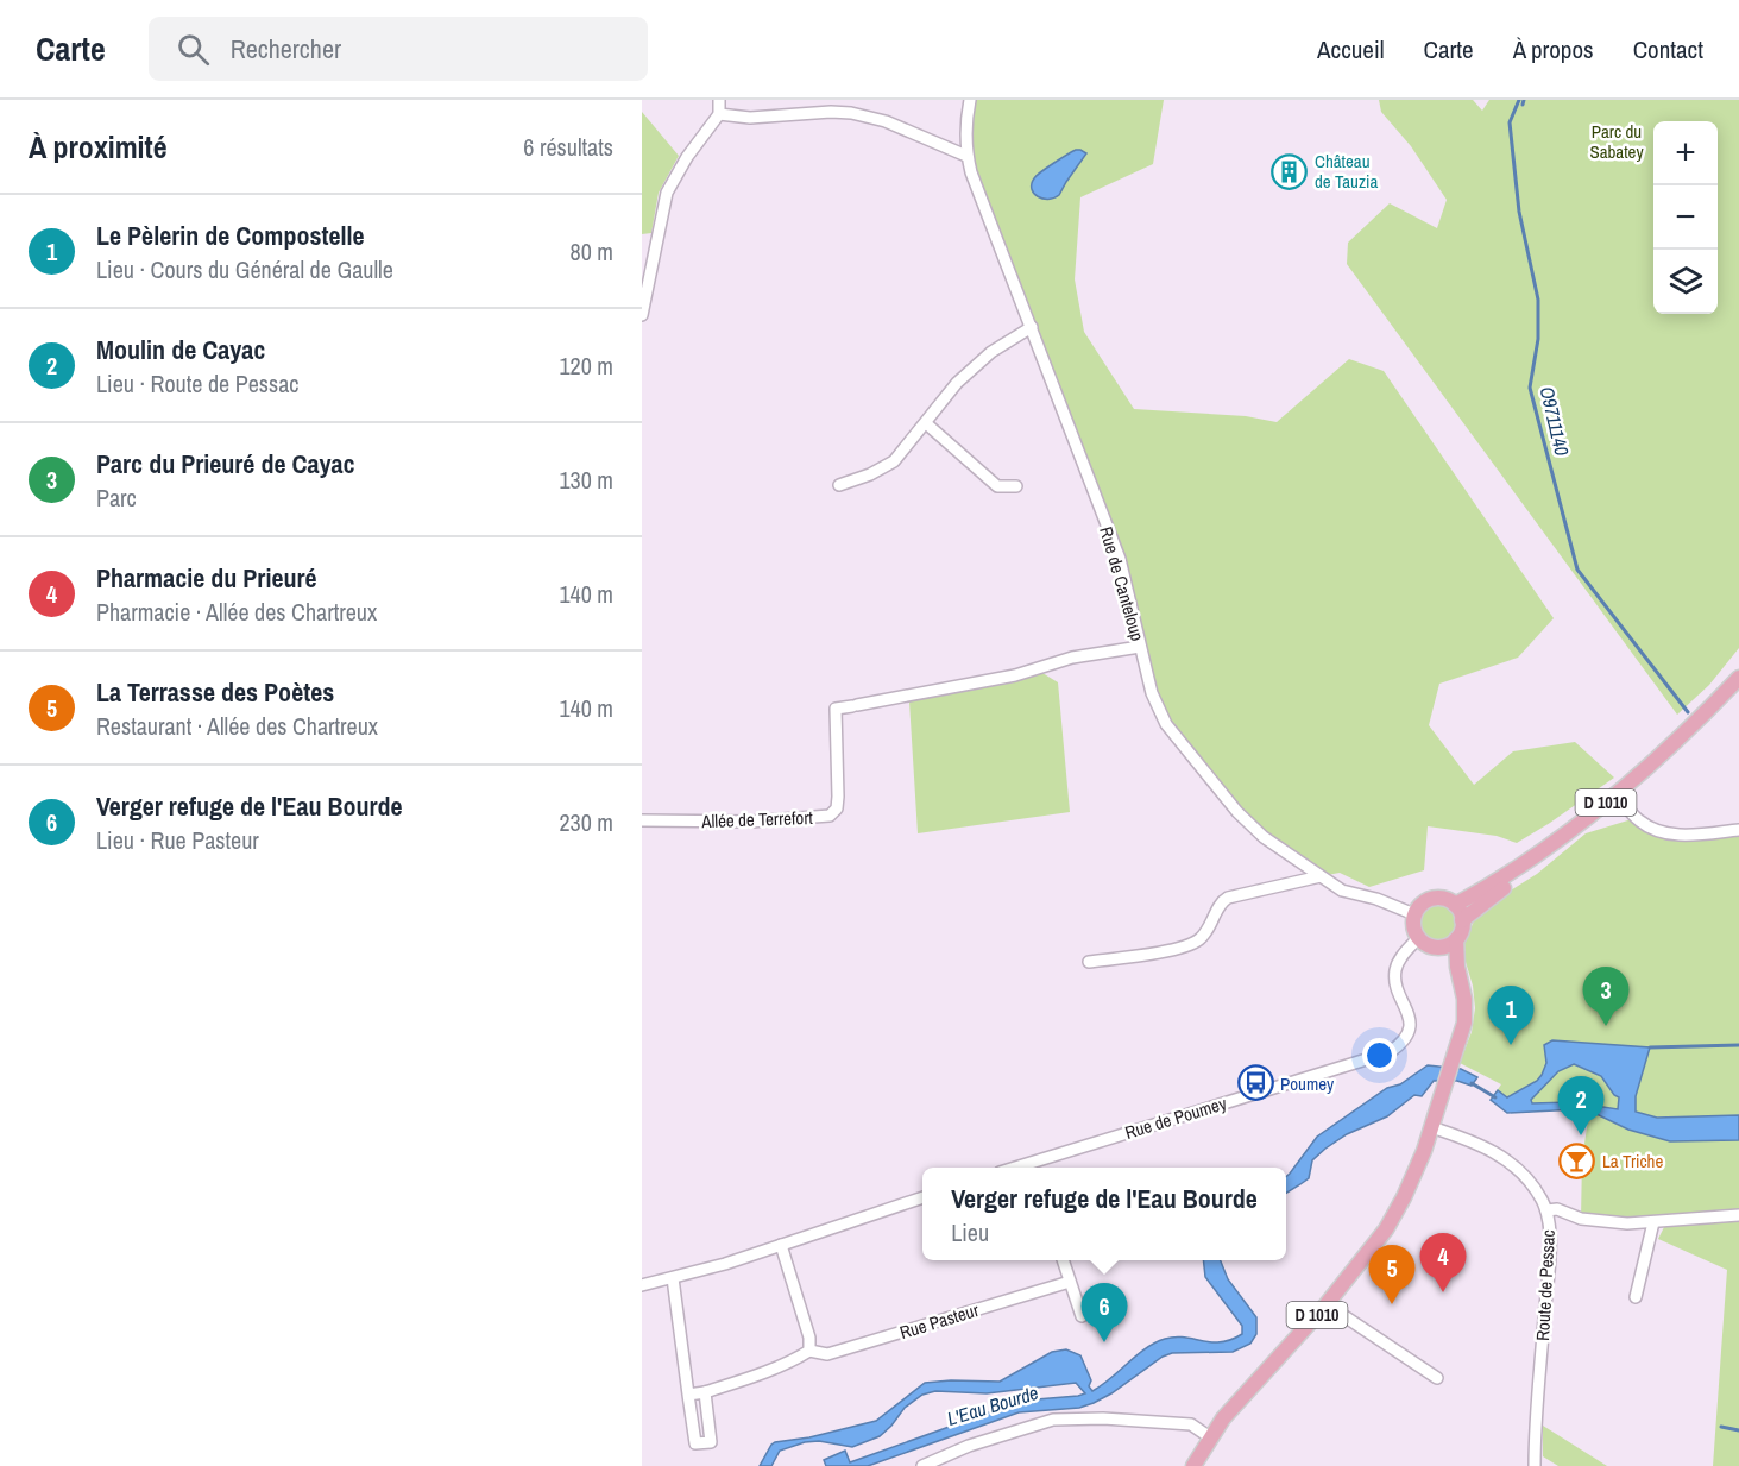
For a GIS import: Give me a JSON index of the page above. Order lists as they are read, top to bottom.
{
  "streets": {
    "main road": ["D 1010"],
    "street": [
      "Rue de Canteloup",
      "Allée de Terrefort",
      "Rue de Poumey",
      "Route de Pessac",
      "Rue Pasteur"
    ]
  },
  "crossings": [
    ["Rue de Canteloup", "D 1010"],
    ["Rue de Canteloup", "Allée de Terrefort"],
    ["Rue de Canteloup", "Rue de Poumey"],
    ["D 1010", "Rue de Poumey"],
    ["D 1010", "Route de Pessac"]
  ],
  "water": ["O9711140", "L'Eau Bourde"],
  "parks": ["Parc du Sabatey"],
  "places": {
    "building": ["Château de Tauzia"],
    "bus stop": ["Poumey"],
    "bar": ["La Triche"]
  },
  "page": {
    "header": "Carte",
    "search": "Rechercher",
    "nav": [
      "Accueil",
      "Carte",
      "À propos",
      "Contact"
    ],
    "heading": ["À proximité", "6 résultats"],
    "map_buttons": ["+", "−"],
    "list": [
      {
        "mark": "1",
        "name": "Le Pèlerin de Compostelle",
        "note": "Lieu · Cours du Général de Gaulle",
        "value": "80 m"
      },
      {
        "mark": "2",
        "name": "Moulin de Cayac",
        "note": "Lieu · Route de Pessac",
        "value": "120 m"
      },
      {
        "mark": "3",
        "name": "Parc du Prieuré de Cayac",
        "note": "Parc",
        "value": "130 m"
      },
      {
        "mark": "4",
        "name": "Pharmacie du Prieuré",
        "note": "Pharmacie · Allée des Chartreux",
        "value": "140 m"
      },
      {
        "mark": "5",
        "name": "La Terrasse des Poètes",
        "note": "Restaurant · Allée des Chartreux",
        "value": "140 m"
      },
      {
        "mark": "6",
        "name": "Verger refuge de l'Eau Bourde",
        "note": "Lieu · Rue Pasteur",
        "value": "230 m"
      }
    ],
    "pins": [
      "3",
      "1",
      "2",
      "4",
      "5",
      "6"
    ],
    "popup": ["Verger refuge de l'Eau Bourde", "Lieu"]
  }
}
